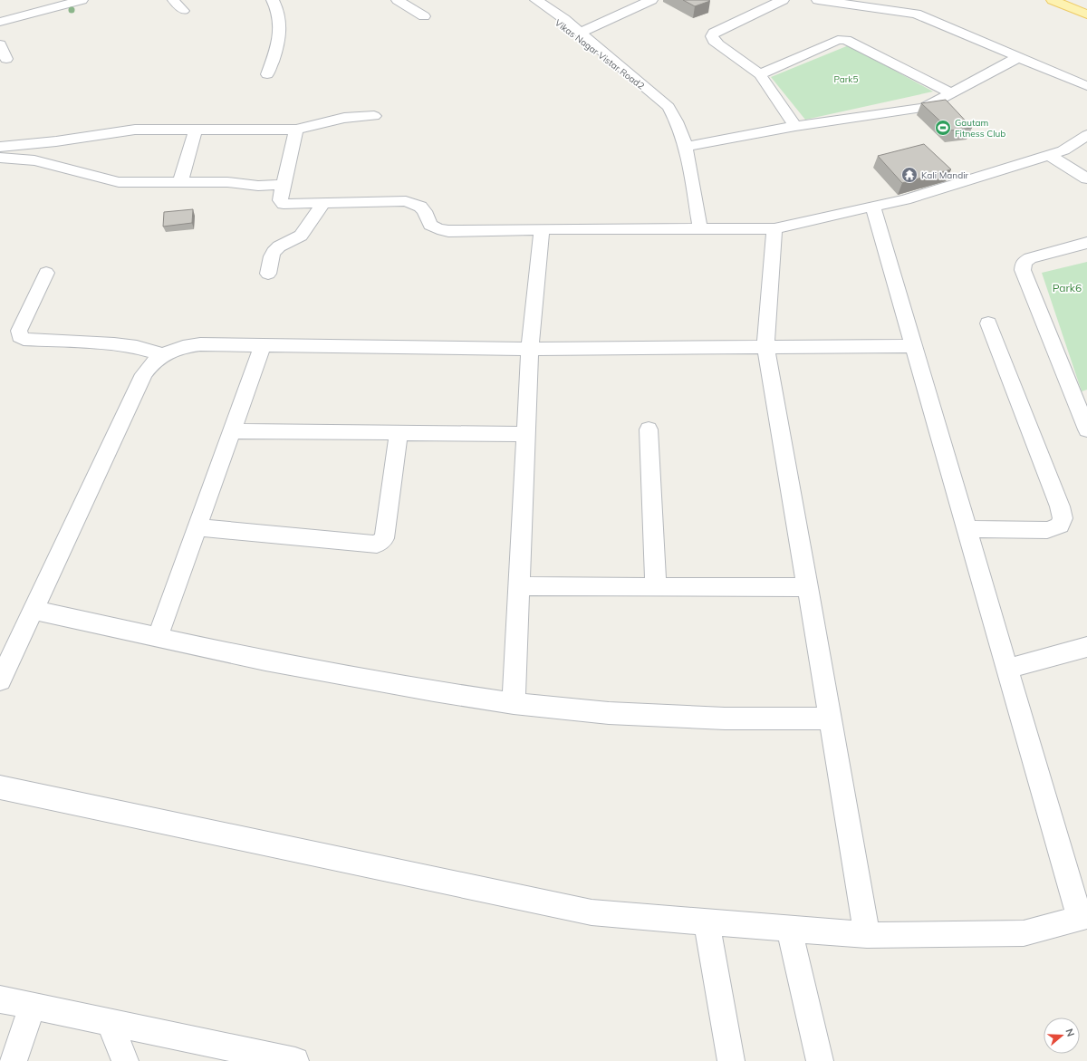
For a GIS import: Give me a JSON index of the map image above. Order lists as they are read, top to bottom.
{
  "streets": {
    "street": ["Vikas Nagar Vistar Road2"]
  },
  "parks": ["Park5", "Park6"],
  "places": {
    "sports": ["Gautam Fitness Club"],
    "temple": ["Kali Mandir"]
  },
  "north": "right"
}
